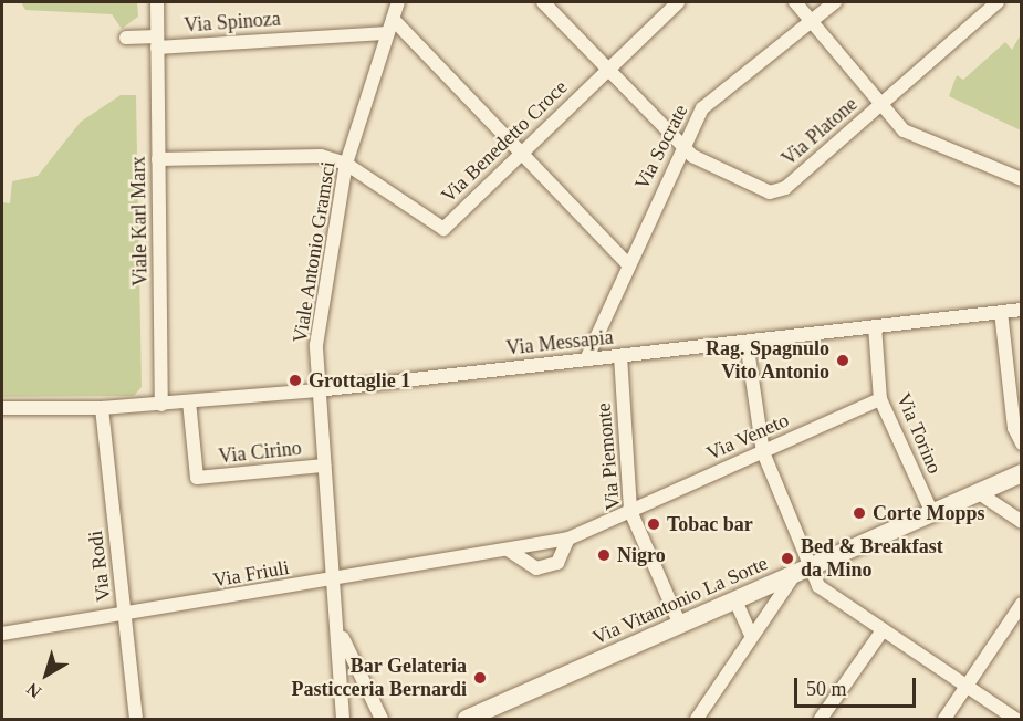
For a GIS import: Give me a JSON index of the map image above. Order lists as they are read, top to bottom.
{
  "streets": {
    "street": [
      "Via Spinoza",
      "Via Platone",
      "Via Benedetto Croce",
      "Via Socrate",
      "Viale Karl Marx",
      "Viale Antonio Gramsci",
      "Via Messapia",
      "Via Torino",
      "Via Veneto",
      "Via Cirino",
      "Via Piemonte",
      "Via Rodi",
      "Via Friuli",
      "Via Vitantonio La Sorte"
    ]
  },
  "crossings": [
    ["Via Spinoza", "Viale Karl Marx"],
    ["Via Spinoza", "Viale Antonio Gramsci"],
    ["Via Platone", "Via Benedetto Croce"],
    ["Via Platone", "Via Socrate"],
    ["Via Benedetto Croce", "Viale Antonio Gramsci"],
    ["Via Socrate", "Via Messapia"],
    ["Viale Karl Marx", "Via Messapia"],
    ["Viale Antonio Gramsci", "Via Messapia"],
    ["Viale Antonio Gramsci", "Via Cirino"],
    ["Viale Antonio Gramsci", "Via Friuli"],
    ["Via Messapia", "Via Torino"],
    ["Via Messapia", "Via Cirino"],
    ["Via Messapia", "Via Piemonte"],
    ["Via Messapia", "Via Rodi"],
    ["Via Torino", "Via Veneto"],
    ["Via Torino", "Via Vitantonio La Sorte"],
    ["Via Veneto", "Via Piemonte"],
    ["Via Veneto", "Via Friuli"],
    ["Via Piemonte", "Via Friuli"],
    ["Via Piemonte", "Via Vitantonio La Sorte"],
    ["Via Rodi", "Via Friuli"]
  ],
  "places": [
    "Rag. Spagnulo Vito Antonio",
    "Grottaglie 1",
    "Corte Mopps",
    "Tobac bar",
    "Nigro",
    "Bed & Breakfast da Mino",
    "Bar Gelateria Pasticceria Bernardi"
  ],
  "scale_bar": "50 m",
  "north": "bottom left"
}
